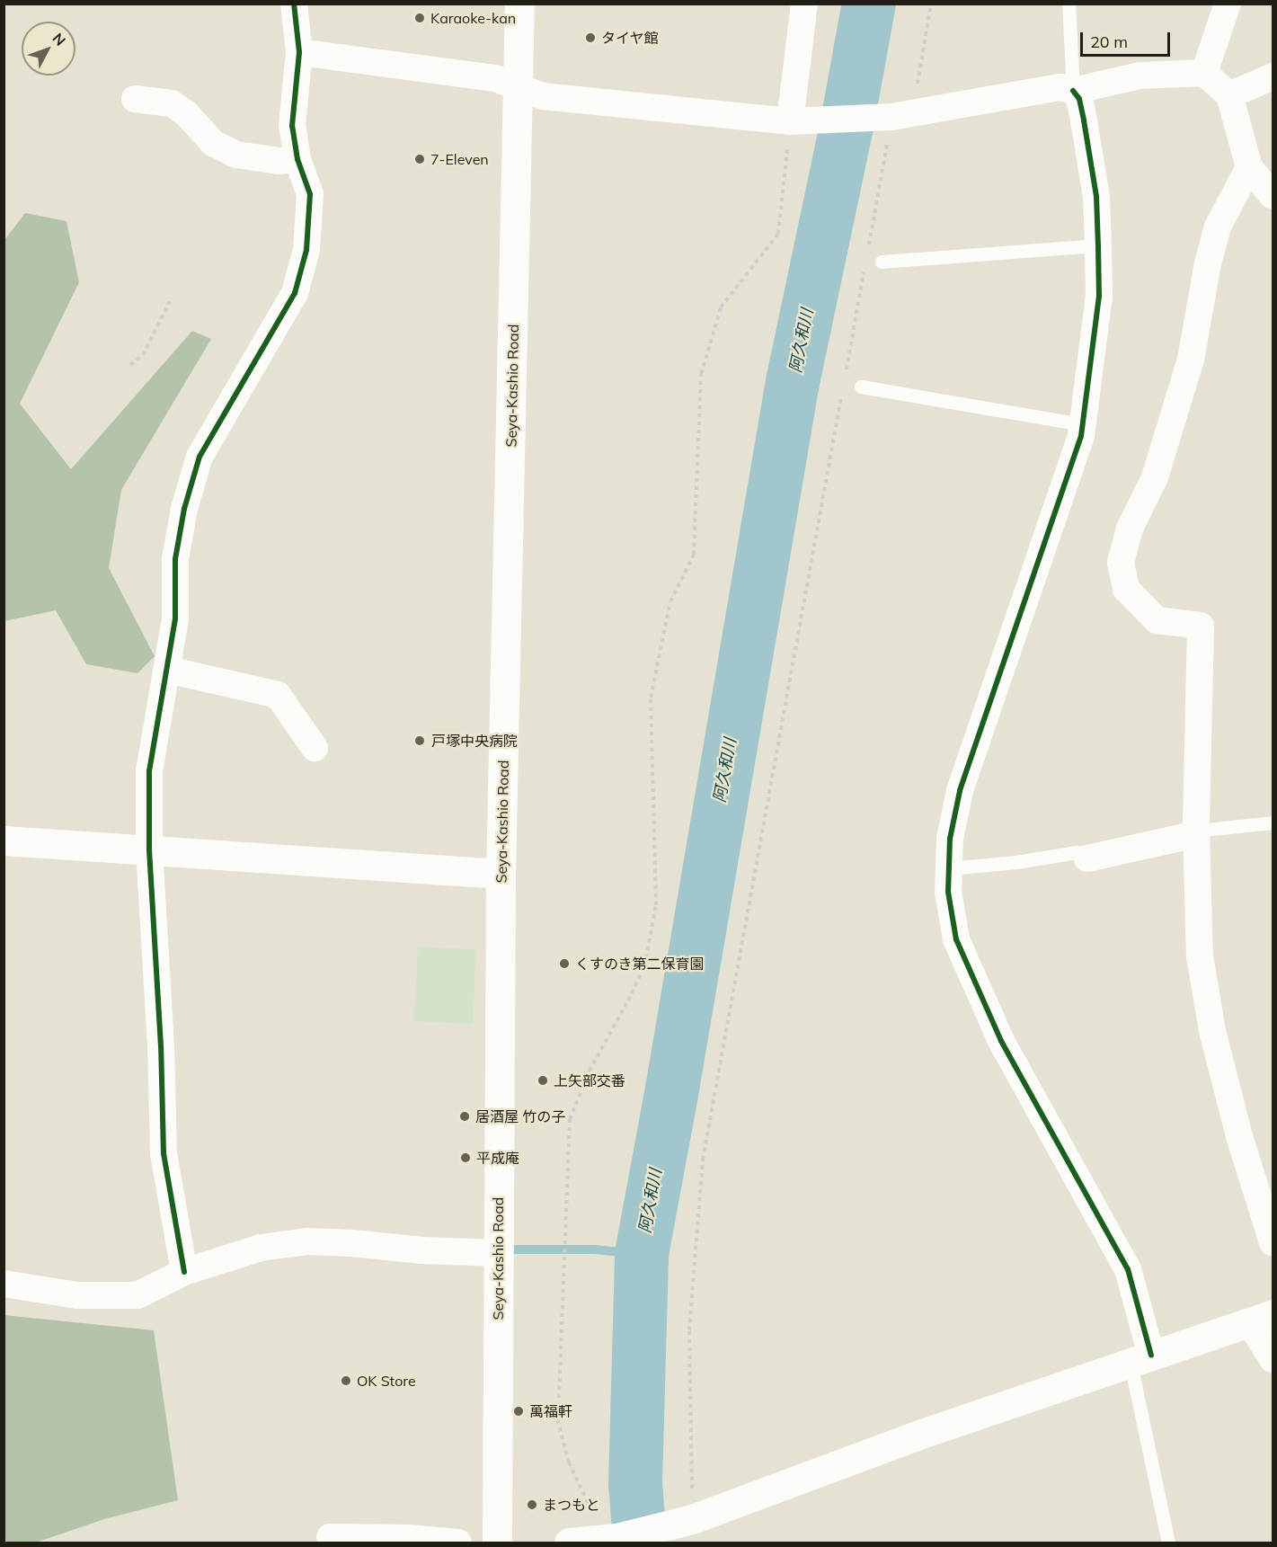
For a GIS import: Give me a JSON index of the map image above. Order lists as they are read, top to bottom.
{
  "streets": {
    "main road": ["Seya-Kashio Road"]
  },
  "water": ["阿久和川"],
  "places": [
    "Karaoke-kan",
    "タイヤ館",
    "7-Eleven",
    "戸塚中央病院",
    "くすのき第二保育園",
    "上矢部交番",
    "居酒屋 竹の子",
    "平成庵",
    "OK Store",
    "萬福軒",
    "まつもと"
  ],
  "scale_bar": "20 m",
  "north": "top right"
}
